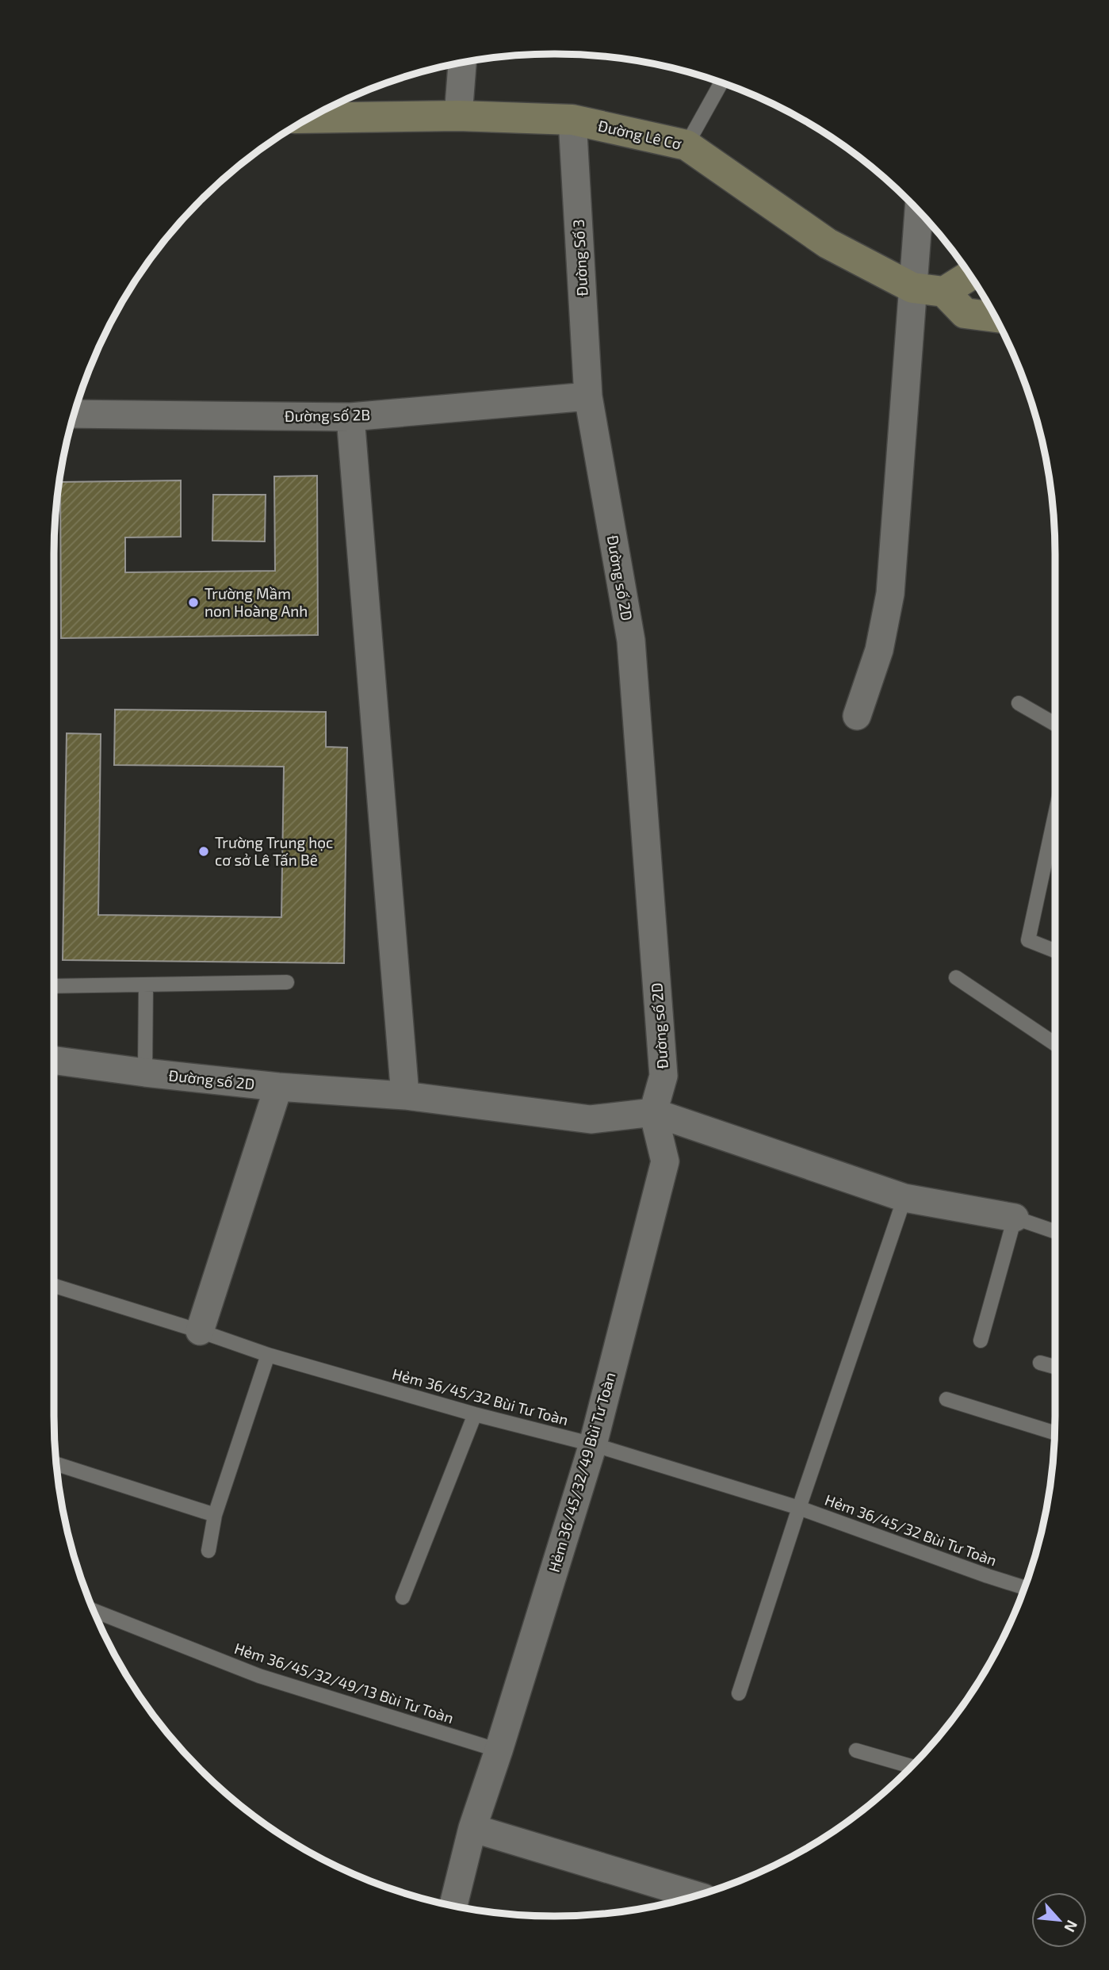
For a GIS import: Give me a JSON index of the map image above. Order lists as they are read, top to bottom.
{
  "streets": {
    "street": [
      "Đường Lê Cơ",
      "Đường Số 3",
      "Đường số 2B",
      "Đường số 2D",
      "Hẻm 36/45/32/49 Bùi Tư Toàn"
    ],
    "lane": ["Hẻm 36/45/32 Bùi Tư Toàn", "Hẻm 36/45/32/49/13 Bùi Tư Toàn"]
  },
  "crossings": [
    ["Đường Lê Cơ", "Đường Số 3"],
    ["Đường Số 3", "Đường số 2B"],
    ["Đường Số 3", "Đường số 2D"],
    ["Đường số 2B", "Đường số 2D"],
    ["Đường số 2D", "Hẻm 36/45/32/49 Bùi Tư Toàn"],
    ["Hẻm 36/45/32 Bùi Tư Toàn", "Hẻm 36/45/32/49 Bùi Tư Toàn"],
    ["Hẻm 36/45/32/49 Bùi Tư Toàn", "Hẻm 36/45/32/49/13 Bùi Tư Toàn"]
  ],
  "places": ["Trường Mầm non Hoàng Anh", "Trường Trung học cơ sở Lê Tấn Bê"],
  "north": "bottom right"
}
